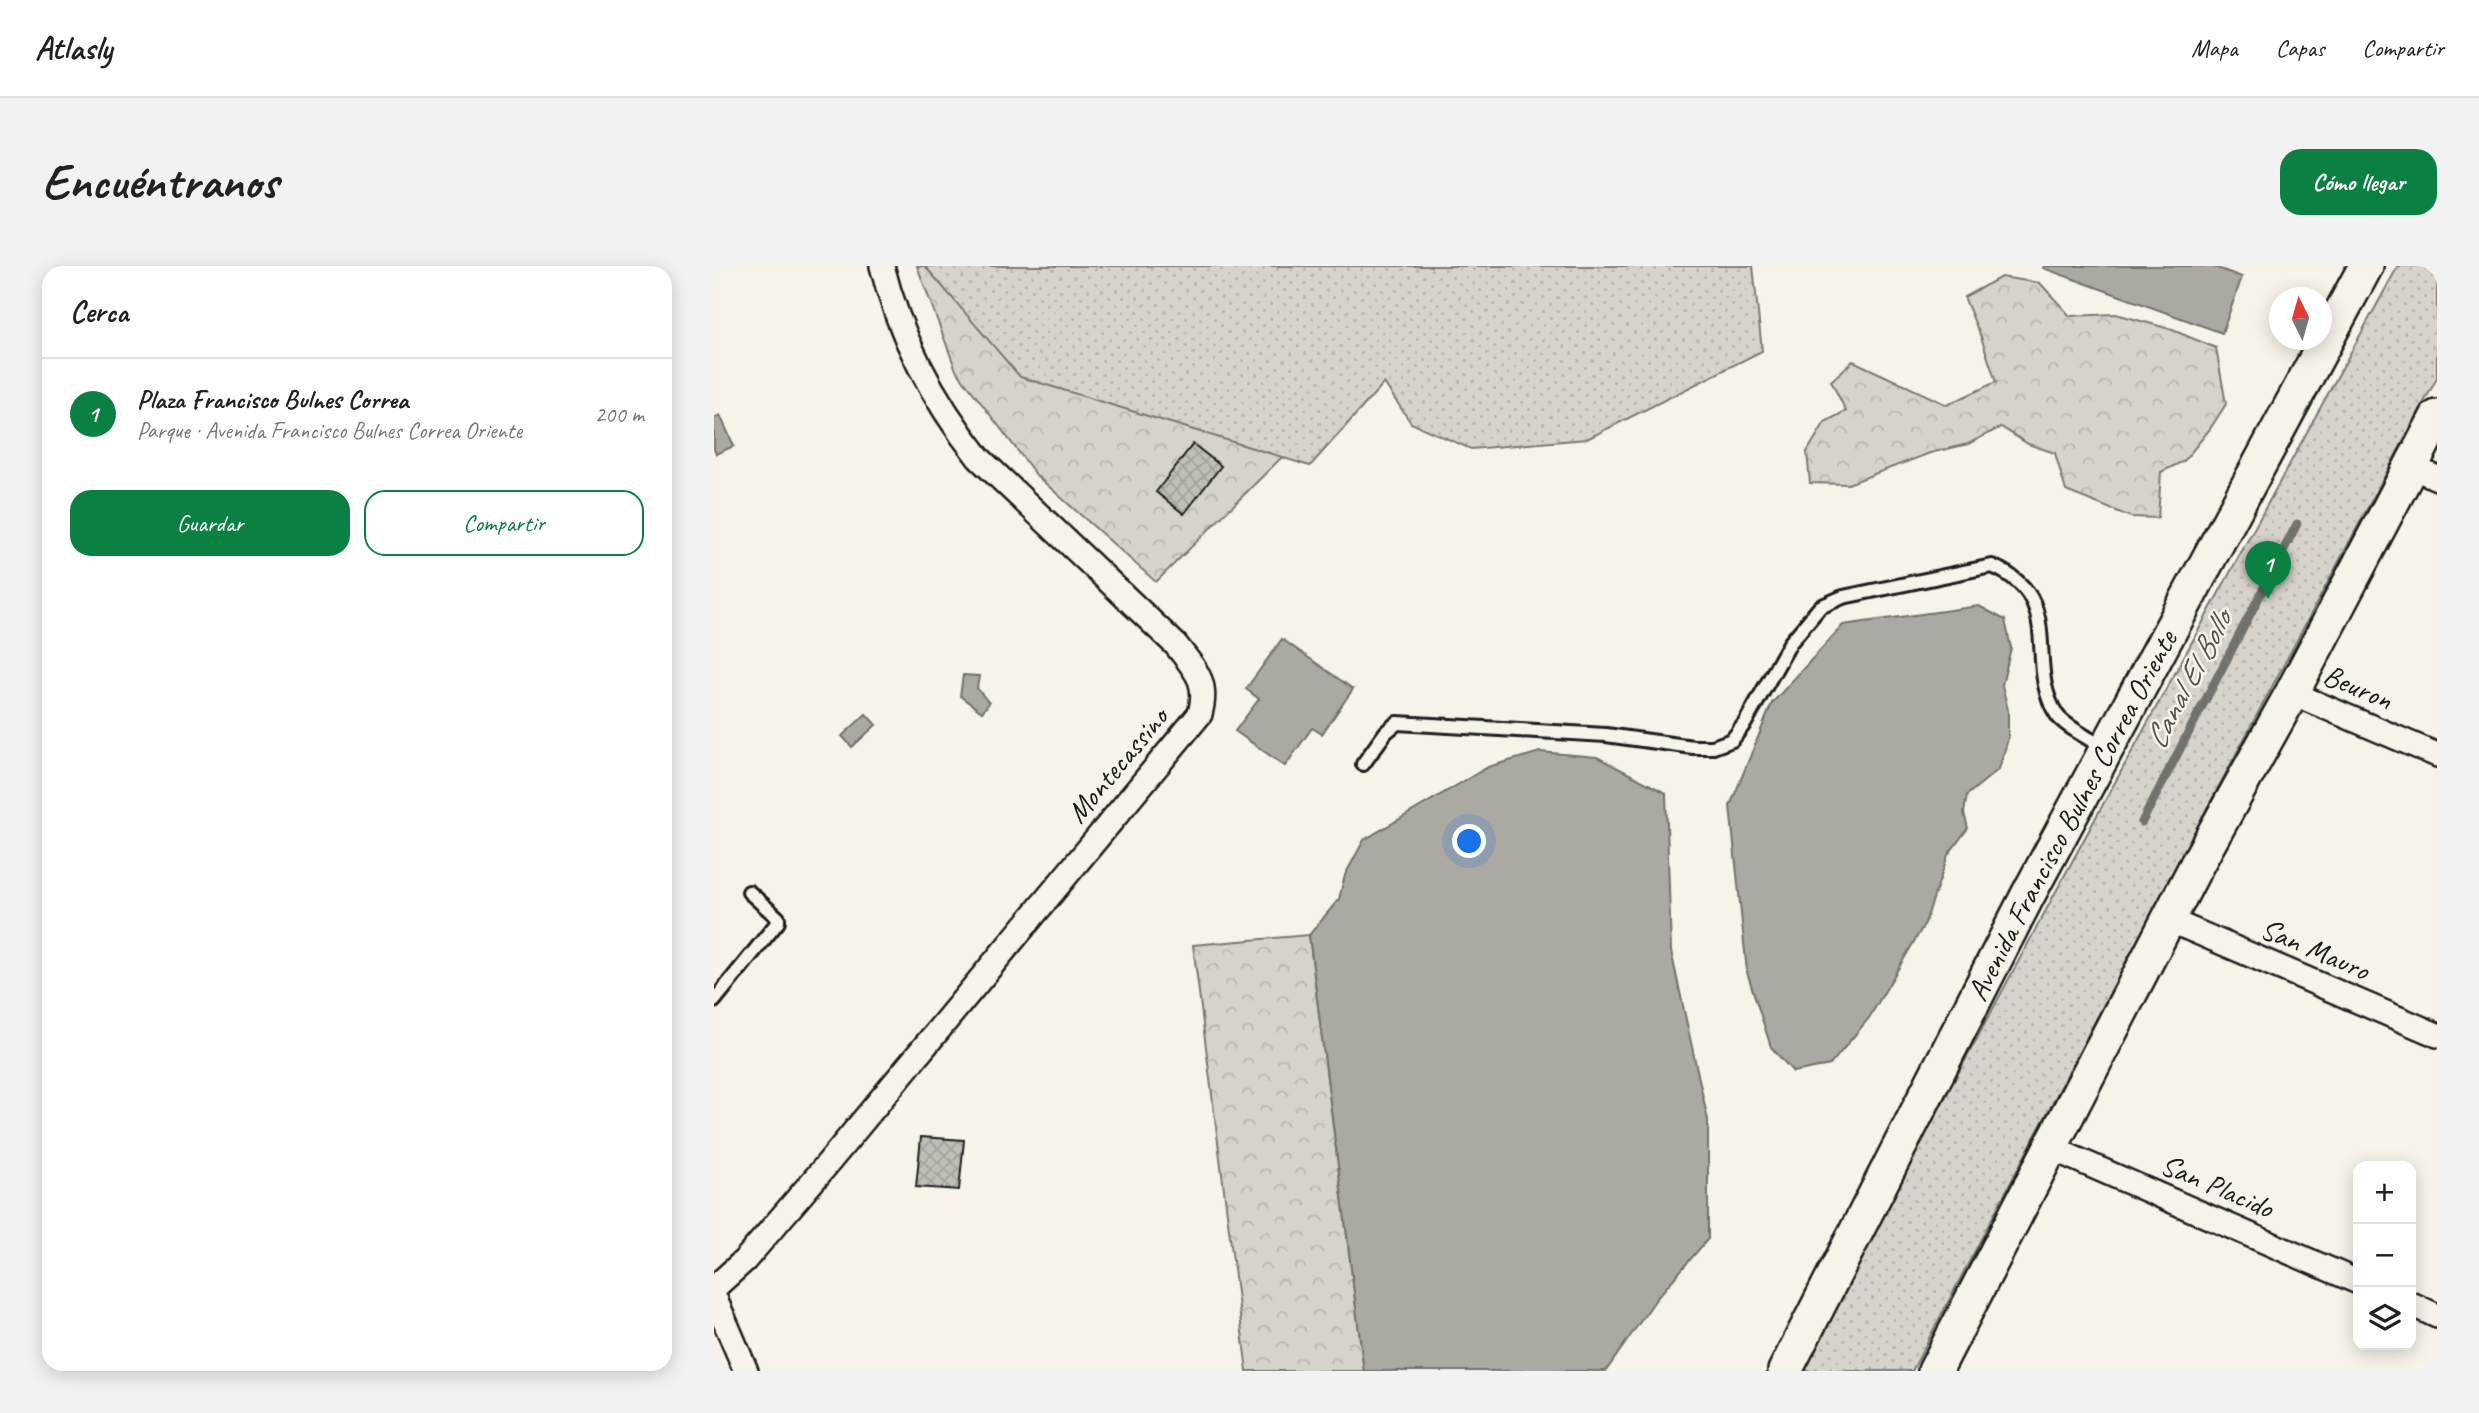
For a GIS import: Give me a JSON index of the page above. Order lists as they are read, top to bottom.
{
  "streets": {
    "street": [
      "Beuron",
      "Montecassino",
      "Avenida Francisco Bulnes Correa Oriente",
      "San Mauro",
      "San Placido"
    ]
  },
  "water": ["Canal El Bollo"],
  "north": "top",
  "page": {
    "header": "Atlasly",
    "nav": ["Mapa", "Capas", "Compartir"],
    "buttons": [
      "Cómo llegar",
      ["Guardar", "Compartir"]
    ],
    "title": "Encuéntranos",
    "heading": "Cerca",
    "list": [
      {
        "mark": "1",
        "name": "Plaza Francisco Bulnes Correa",
        "note": "Parque · Avenida Francisco Bulnes Correa Oriente",
        "value": "200 m"
      }
    ],
    "pins": "1",
    "map_buttons": ["+", "−"]
  }
}
